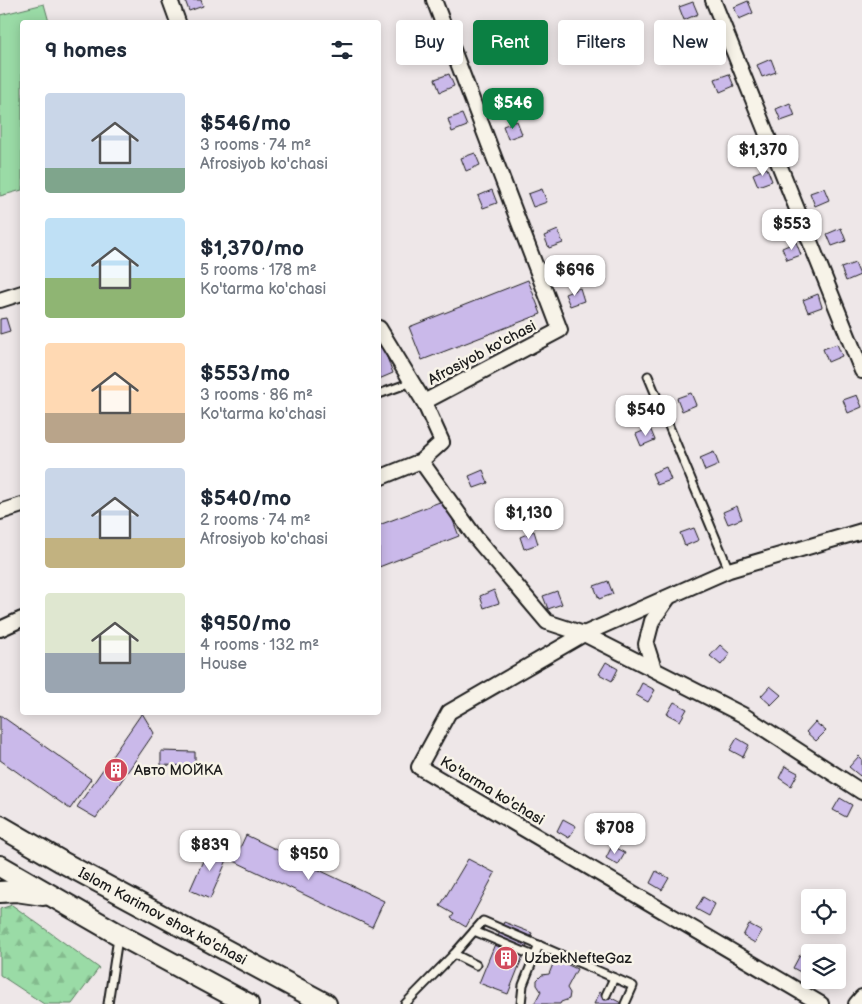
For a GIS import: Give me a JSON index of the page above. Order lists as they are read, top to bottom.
{
  "streets": {
    "main road": ["Islom Karimov shox ko'chasi"],
    "street": ["Afrosiyob ko'chasi", "Ko'tarma ko'chasi"]
  },
  "places": {
    "building": ["Авто МОЙКА", "UzbekNefteGaz"]
  },
  "page": {
    "chip": [
      "Buy",
      "Rent",
      "Filters",
      "New"
    ],
    "heading": "9 homes",
    "list": [
      {
        "name": "$546/mo",
        "note": "3 rooms · 74 m² · Afrosiyob ko'chasi"
      },
      {
        "name": "$1,370/mo",
        "note": "5 rooms · 178 m² · Ko'tarma ko'chasi"
      },
      {
        "name": "$553/mo",
        "note": "3 rooms · 86 m² · Ko'tarma ko'chasi"
      },
      {
        "name": "$540/mo",
        "note": "2 rooms · 74 m² · Afrosiyob ko'chasi"
      },
      {
        "name": "$950/mo",
        "note": "4 rooms · 132 m² · House"
      }
    ],
    "price": [
      "$546",
      "$1,370",
      "$553",
      "$696",
      "$540",
      "$1,130",
      "$708",
      "$839",
      "$950"
    ]
  }
}
